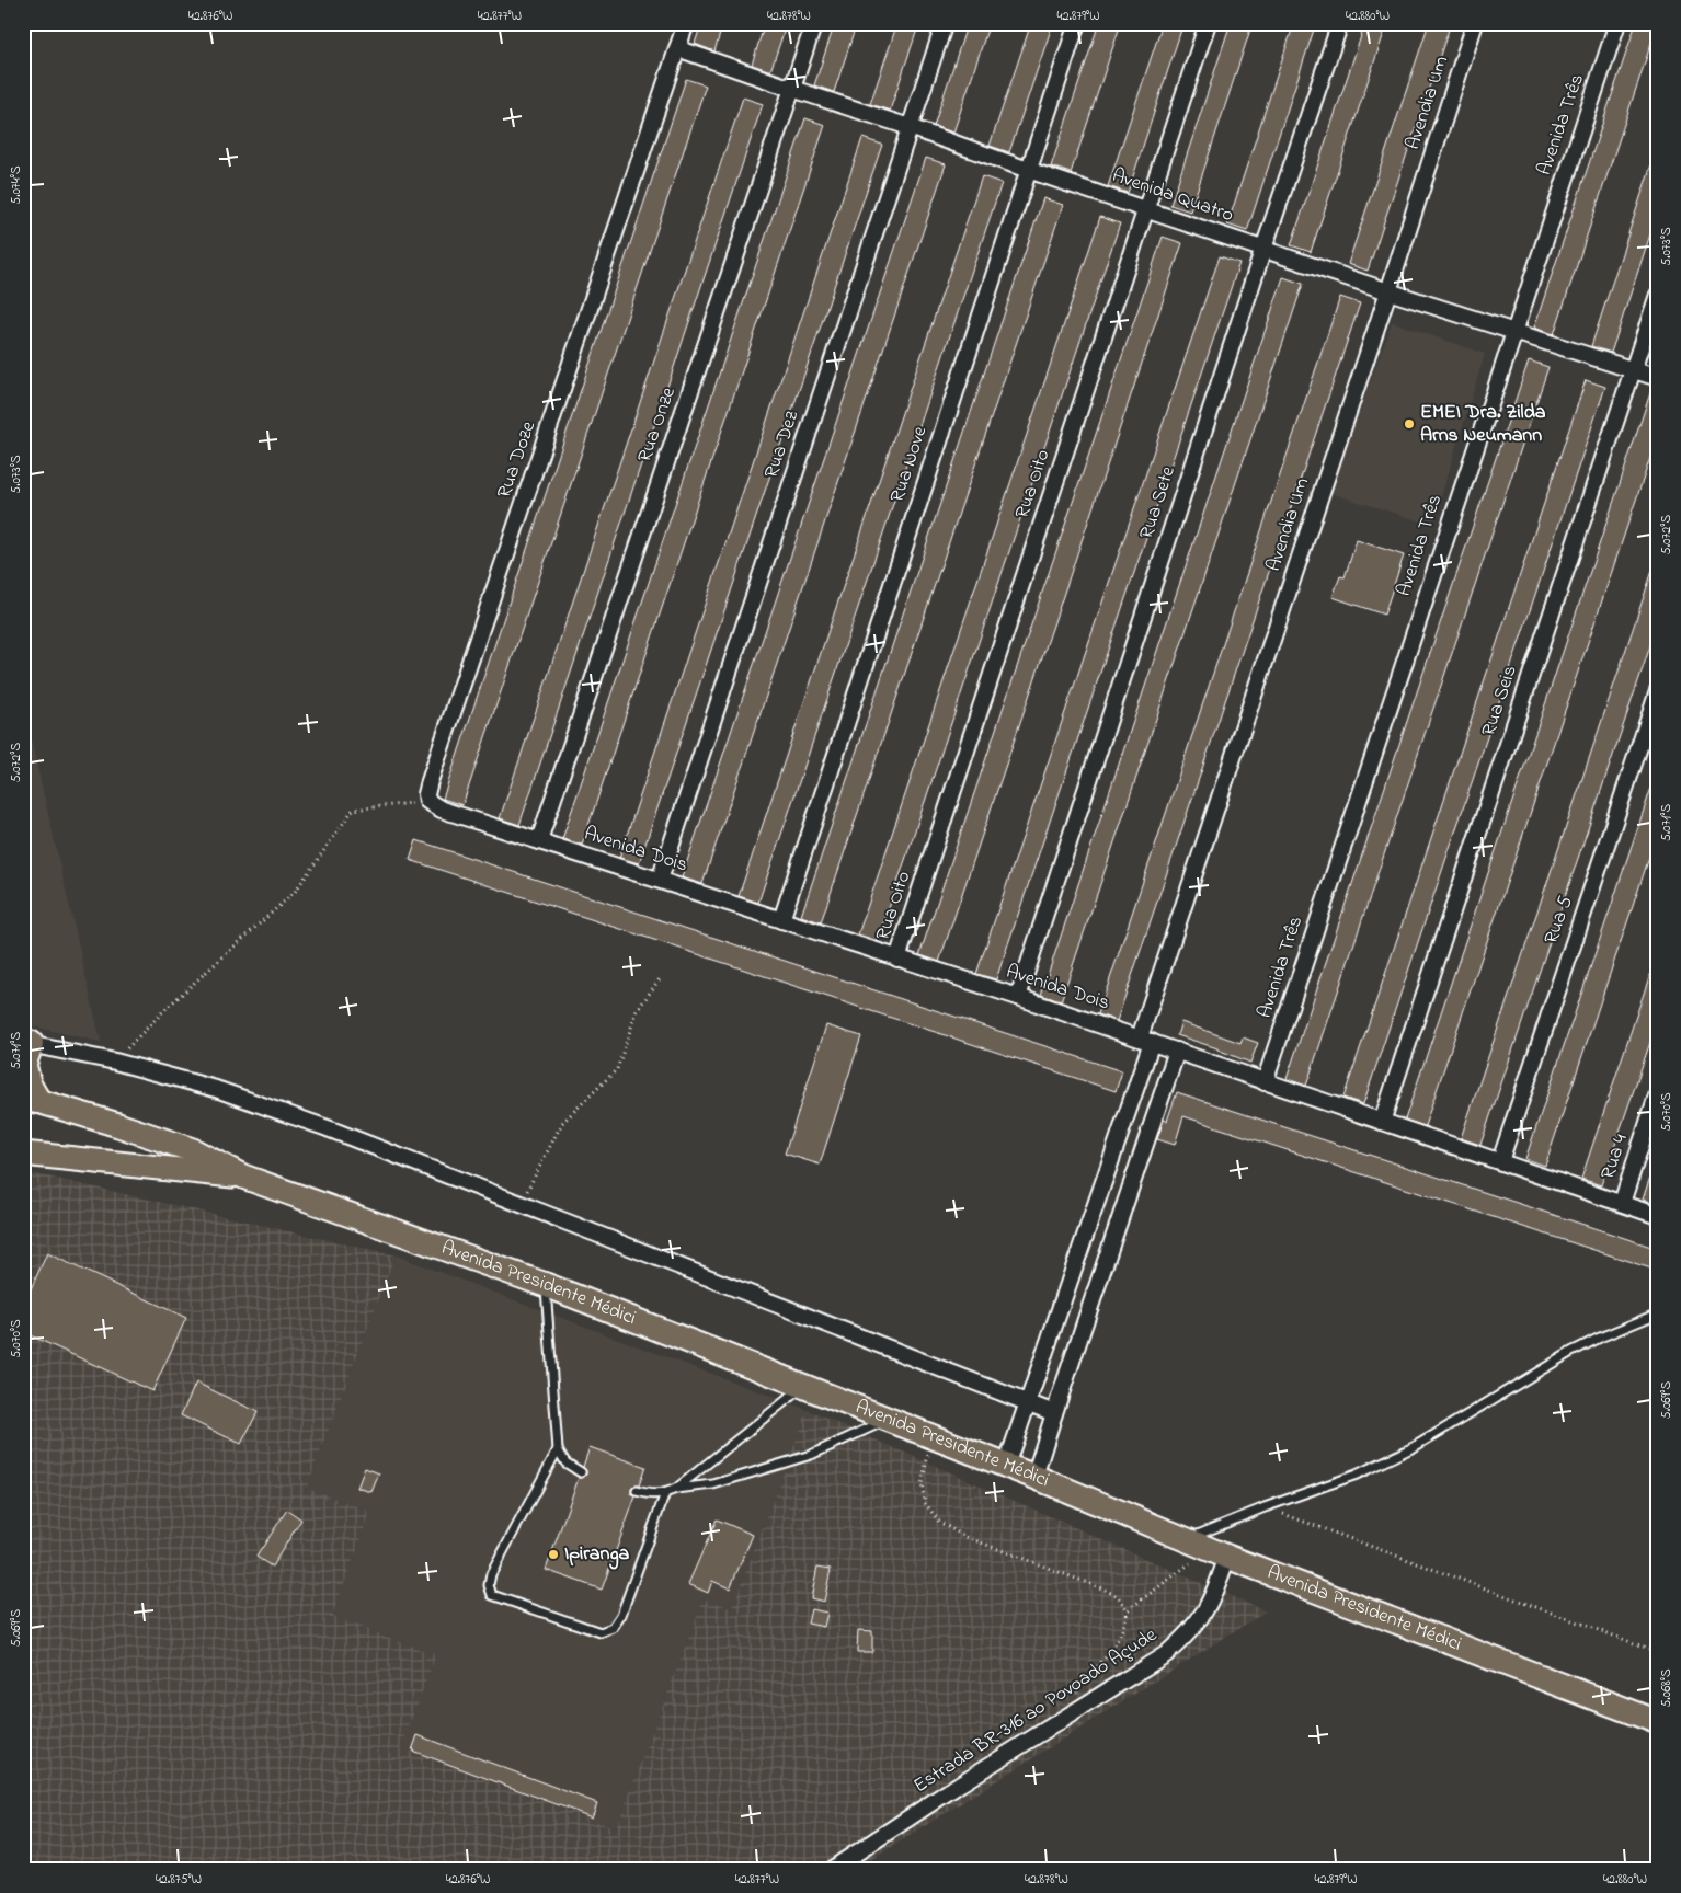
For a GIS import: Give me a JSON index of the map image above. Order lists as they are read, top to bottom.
{
  "streets": {
    "main road": ["Avenida Presidente Médici"],
    "street": [
      "Avendia Um",
      "Avenida Três",
      "Avenida Quatro",
      "Rua Onze",
      "Rua Dez",
      "Rua Doze",
      "Rua Nove",
      "Rua Oito",
      "Rua Sete",
      "Rua Seis",
      "Avenida Dois",
      "Rua 5",
      "Rua 4",
      "Estrada BR-316 ao Povoado Açude"
    ]
  },
  "crossings": [
    ["Avendia Um", "Avenida Quatro"],
    ["Avendia Um", "Avenida Dois"],
    ["Avendia Um", "Avenida Presidente Médici"],
    ["Avenida Três", "Avenida Quatro"],
    ["Avenida Três", "Avenida Dois"],
    ["Avenida Quatro", "Rua Onze"],
    ["Avenida Quatro", "Rua Dez"],
    ["Avenida Quatro", "Rua Doze"],
    ["Avenida Quatro", "Rua Nove"],
    ["Avenida Quatro", "Rua Oito"],
    ["Avenida Quatro", "Rua Sete"],
    ["Avenida Quatro", "Rua Seis"],
    ["Rua Onze", "Avenida Dois"],
    ["Rua Dez", "Avenida Dois"],
    ["Rua Doze", "Avenida Dois"],
    ["Rua Nove", "Avenida Dois"],
    ["Rua Oito", "Avenida Dois"],
    ["Rua Sete", "Avenida Dois"],
    ["Rua Seis", "Avenida Dois"],
    ["Avenida Dois", "Rua 5"],
    ["Avenida Dois", "Rua 4"],
    ["Avenida Presidente Médici", "Estrada BR-316 ao Povoado Açude"]
  ],
  "places": ["EMEI Dra. Zilda Arns Neumann", "Ipiranga"],
  "coordinates": [
    "42.876°W",
    "42.877°W",
    "42.878°W",
    "42.879°W",
    "42.880°W",
    "5.074°S",
    "5.073°S",
    "5.072°S",
    "5.071°S",
    "5.070°S",
    "5.069°S",
    "5.068°S",
    "42.875°W"
  ]
}
